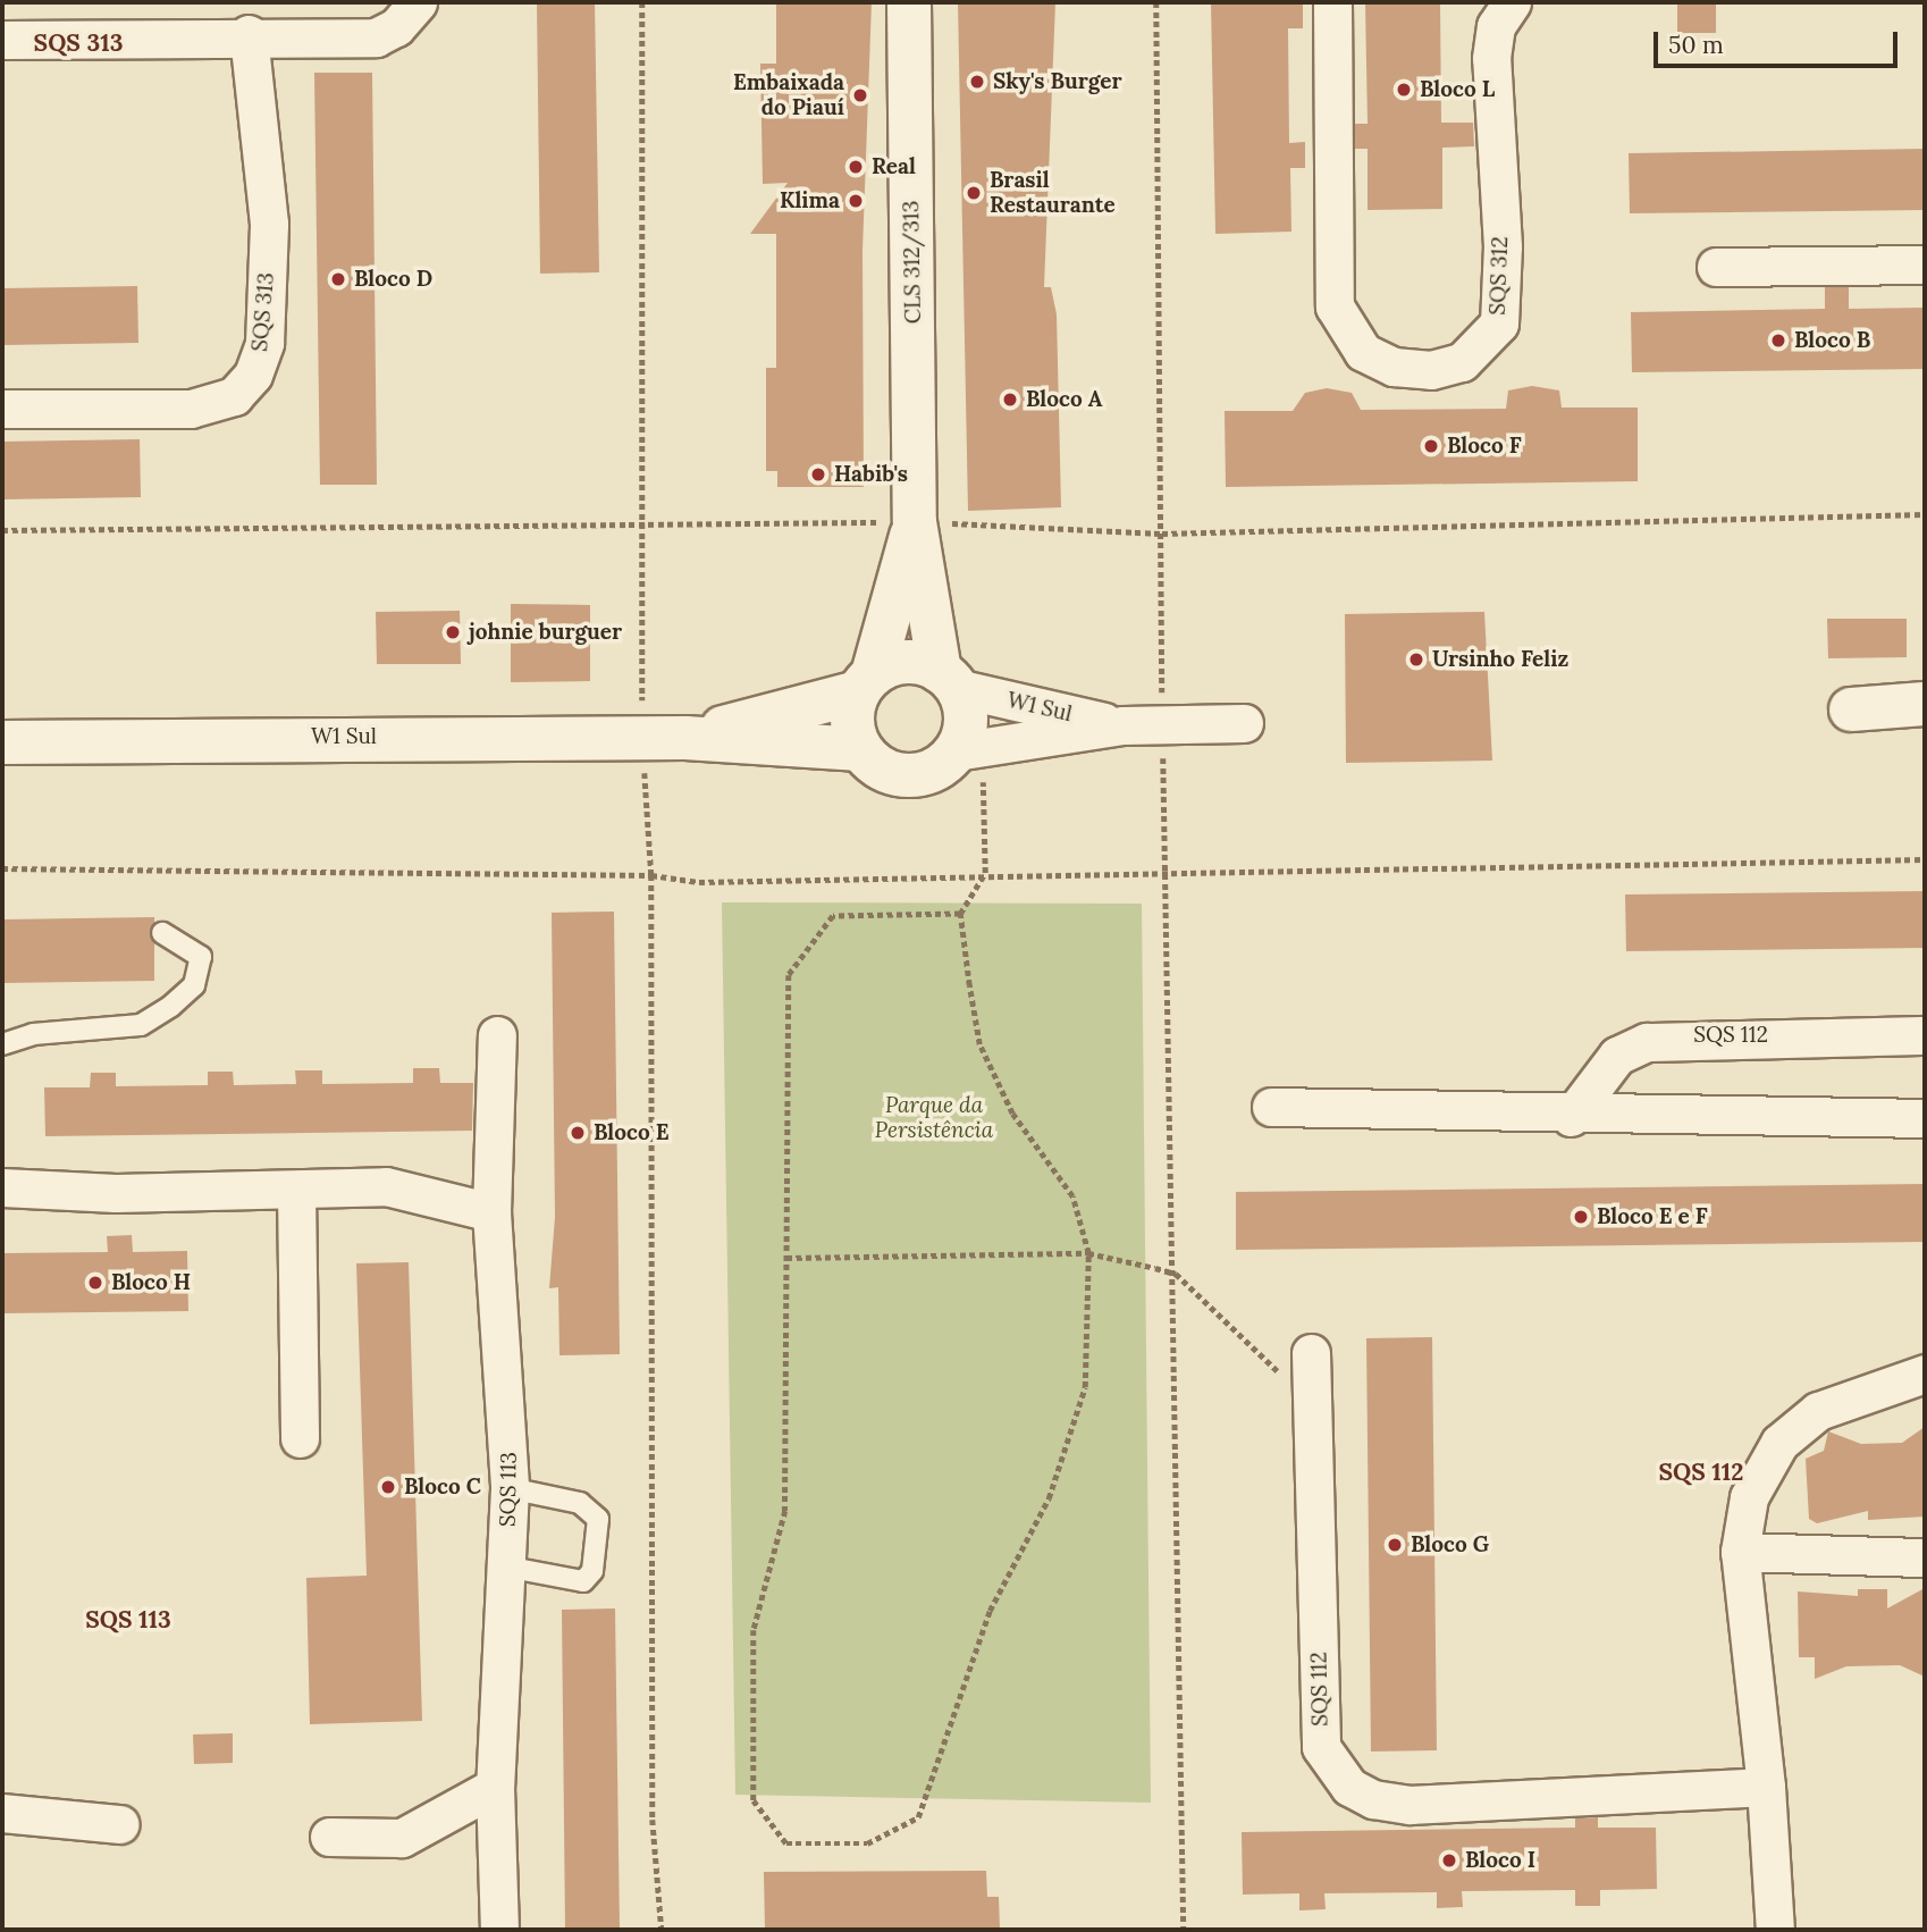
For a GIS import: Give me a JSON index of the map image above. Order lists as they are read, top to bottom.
{
  "streets": {
    "street": [
      "CLS 312/313",
      "SQS 312",
      "SQS 313",
      "W1 Sul",
      "SQS 112",
      "SQS 113"
    ]
  },
  "crossings": [
    ["CLS 312/313", "W1 Sul"]
  ],
  "districts": ["SQS 313", "SQS 112", "SQS 113"],
  "parks": ["Parque da Persistência"],
  "places": [
    "Sky's Burger",
    "Bloco L",
    "Embaixada do Piauí",
    "Real",
    "Brasil Restaurante",
    "Klima",
    "Bloco D",
    "Bloco B",
    "Bloco A",
    "Bloco F",
    "Habib's",
    "johnie burguer",
    "Ursinho Feliz",
    "Bloco E",
    "Bloco E e F",
    "Bloco H",
    "Bloco C",
    "Bloco G",
    "Bloco I"
  ],
  "scale_bar": "50 m"
}
